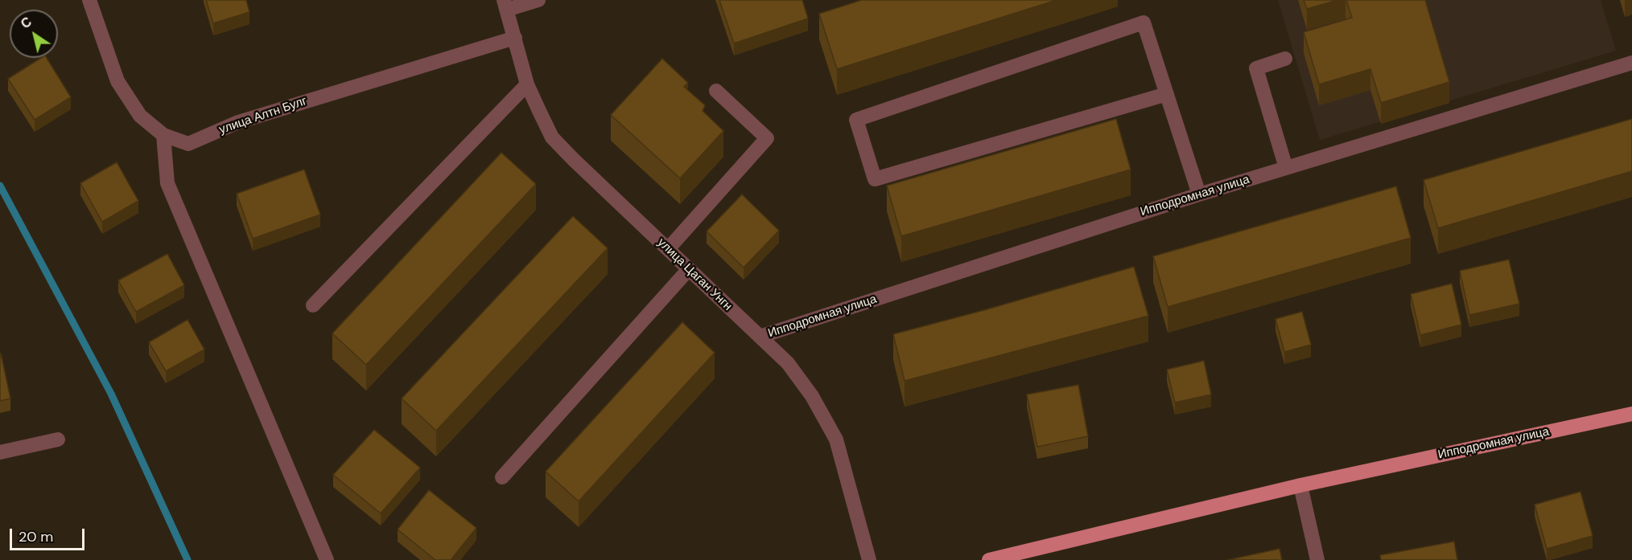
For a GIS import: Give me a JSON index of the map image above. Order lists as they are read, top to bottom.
{
  "streets": {
    "main road": ["Ипподромная улица"],
    "street": ["улица Алтн Булг", "улица Цаган Унгн"]
  },
  "crossings": [
    ["улица Алтн Булг", "улица Цаган Унгн"],
    ["Ипподромная улица", "улица Цаган Унгн"]
  ],
  "scale_bar": "20 m",
  "north": "top left"
}
